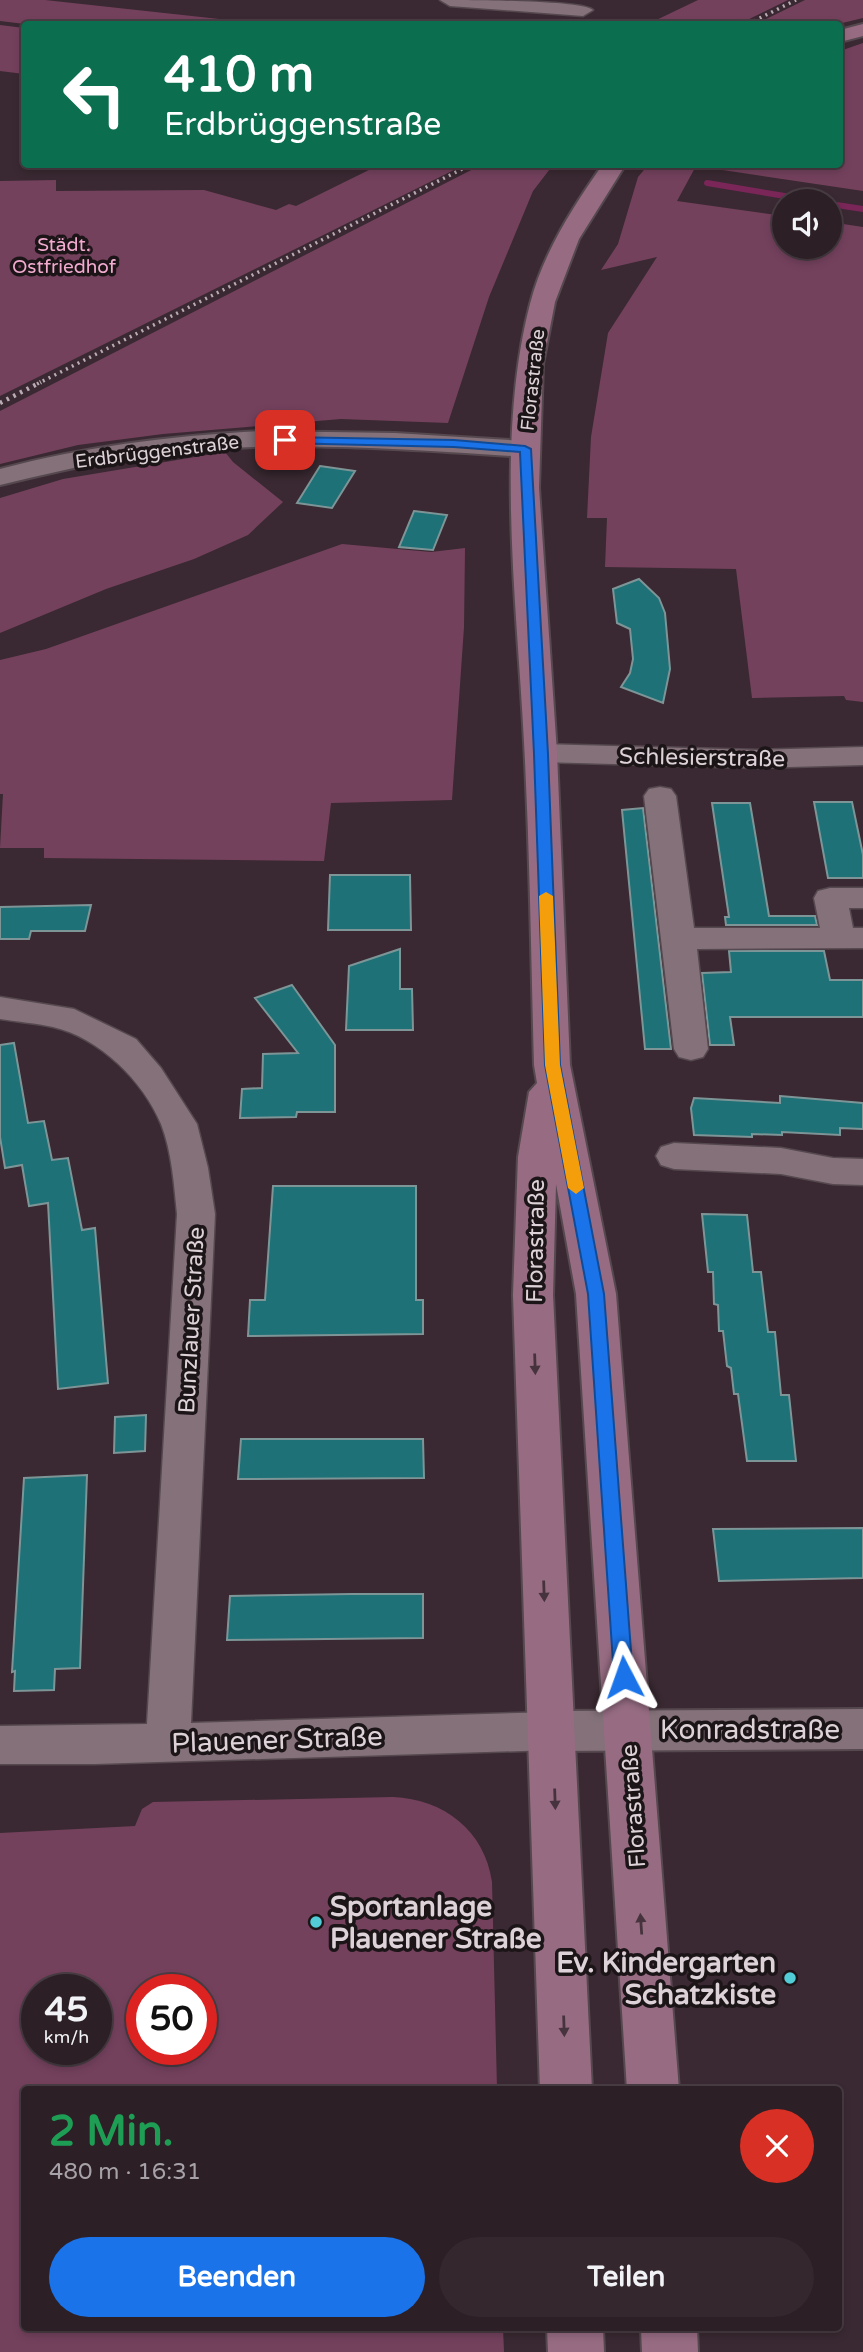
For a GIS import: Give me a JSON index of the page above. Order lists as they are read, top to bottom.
{
  "streets": {
    "main road": ["Florastraße"],
    "street": [
      "Erdbrüggenstraße",
      "Schlesierstraße",
      "Bunzlauer Straße",
      "Konradstraße",
      "Plauener Straße"
    ]
  },
  "crossings": [
    ["Florastraße", "Erdbrüggenstraße"],
    ["Florastraße", "Schlesierstraße"],
    ["Florastraße", "Konradstraße"],
    ["Florastraße", "Plauener Straße"],
    ["Bunzlauer Straße", "Plauener Straße"],
    ["Konradstraße", "Plauener Straße"]
  ],
  "parks": ["Städt. Ostfriedhof"],
  "places": ["Sportanlage Plauener Straße", "Ev. Kindergarten Schatzkiste"],
  "page": {
    "turn": ["410 m", "Erdbrüggenstraße"],
    "speed": "45 km/h",
    "limit": "50",
    "heading": ["2 Min.", "480 m · 16:31"],
    "buttons": ["Beenden", "Teilen"]
  }
}
